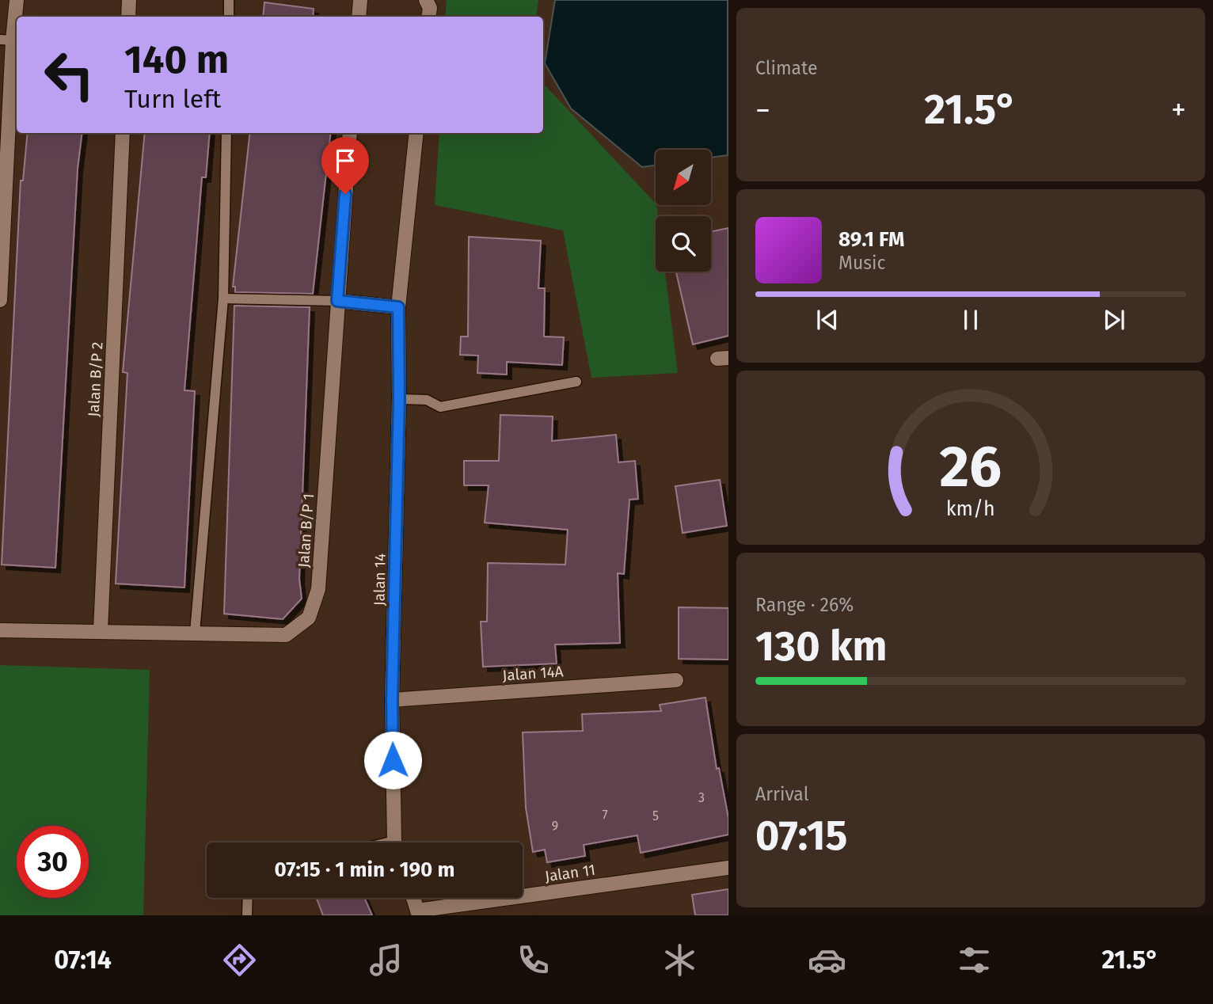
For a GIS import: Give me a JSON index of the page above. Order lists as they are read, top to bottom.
{
  "streets": {
    "street": [
      "Jalan B/P 2",
      "Jalan B/P 1",
      "Jalan 14",
      "Jalan 14A",
      "Jalan 11"
    ]
  },
  "crossings": [
    ["Jalan B/P 2", "Jalan B/P 1"],
    ["Jalan 14", "Jalan 14A"]
  ],
  "house_numbers": [
    "3",
    "7",
    "5",
    "9"
  ],
  "north": "bottom left",
  "page": {
    "tile": [
      "Climate",
      ["Range · 26%", "130 km"],
      ["Arrival", "07:15"]
    ],
    "turn": ["140 m", "Turn left"],
    "heat": ["−", "21.5°", "+"],
    "song": ["89.1 FM", "Music"],
    "limit": "30",
    "trip": "07:15 · 1 min · 190 m",
    "tabs": ["07:14", "21.5°"],
    "gauge": ["26", "km/h"]
  }
}
